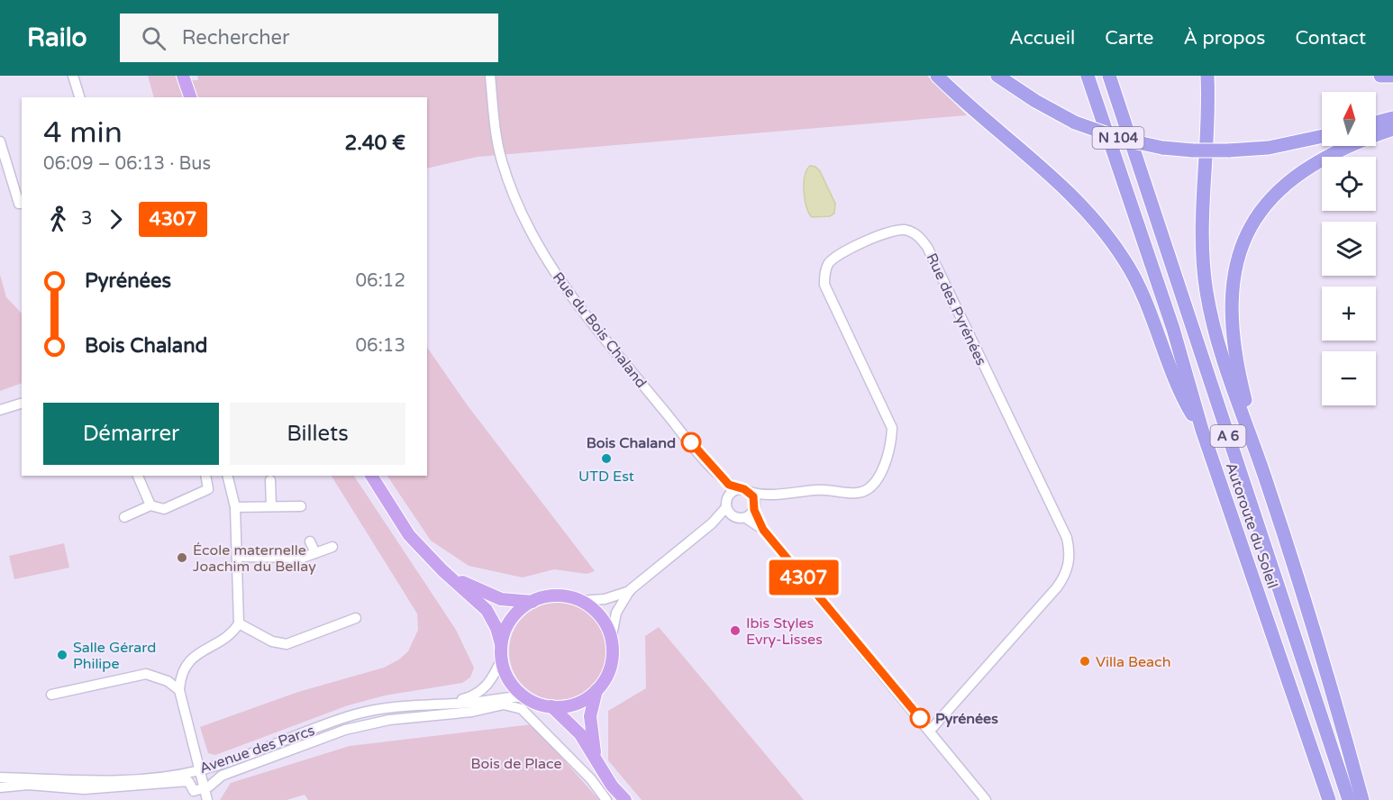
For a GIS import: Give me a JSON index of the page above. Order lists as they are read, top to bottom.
{
  "streets": {
    "highway": ["N 104", "A 6", "Autoroute du Soleil"],
    "street": ["Rue des Pyrénées", "Rue du Bois Chaland", "Avenue des Parcs"]
  },
  "parks": ["Bois de Place"],
  "places": [
    "Bois Chaland",
    "UTD Est",
    "École maternelle Joachim du Bellay",
    "Ibis Styles Evry-Lisses",
    "Salle Gérard Philipe",
    "Villa Beach",
    "Pyrénées"
  ],
  "lines": ["bus line 4307"],
  "north": "top",
  "page": {
    "header": "Railo",
    "search": "Rechercher",
    "nav": [
      "Accueil",
      "Carte",
      "À propos",
      "Contact"
    ],
    "on_map": "4307",
    "map_buttons": ["+", "−"],
    "heading": ["4 min", "06:09 – 06:13 · Bus", "2.40 €"],
    "legs": ["3", "4307"],
    "list": [
      {
        "name": "Pyrénées",
        "value": "06:12"
      },
      {
        "name": "Bois Chaland",
        "value": "06:13"
      }
    ],
    "buttons": ["Démarrer", "Billets"]
  }
}
